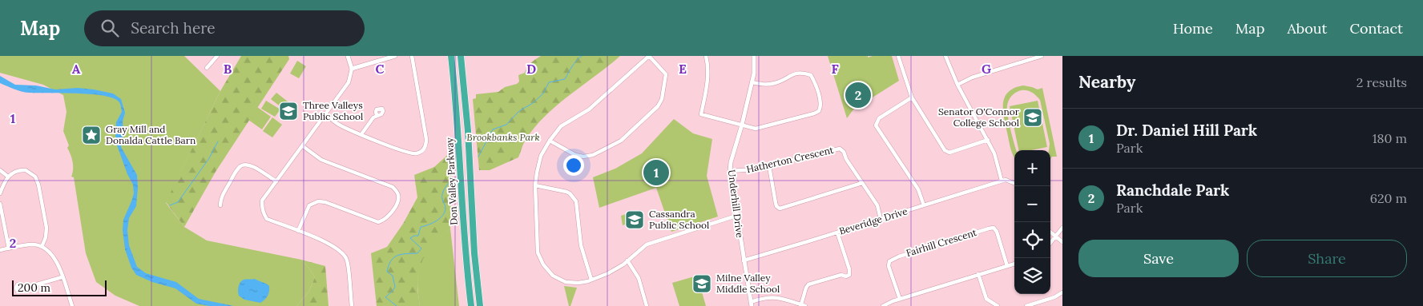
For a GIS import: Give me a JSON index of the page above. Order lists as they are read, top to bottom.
{
  "streets": {
    "highway": ["Don Valley Parkway"],
    "street": [
      "Hatherton Crescent",
      "Underhill Drive",
      "Beveridge Drive",
      "Fairhill Crescent"
    ]
  },
  "crossings": [
    ["Hatherton Crescent", "Underhill Drive"],
    ["Hatherton Crescent", "Beveridge Drive"],
    ["Underhill Drive", "Beveridge Drive"]
  ],
  "parks": ["Brookbanks Park"],
  "places": {
    "school or university": [
      "Three Valleys Public School",
      "Senator O'Connor College School",
      "Cassandra Public School",
      "Milne Valley Middle School"
    ],
    "place": ["Gray Mill and Donalda Cattle Barn"]
  },
  "scale_bar": "200 m",
  "page": {
    "header": "Map",
    "search": "Search here",
    "nav": [
      "Home",
      "Map",
      "About",
      "Contact"
    ],
    "heading": ["Nearby", "2 results"],
    "pins": ["2", "1"],
    "list": [
      {
        "mark": "1",
        "name": "Dr. Daniel Hill Park",
        "note": "Park",
        "value": "180 m"
      },
      {
        "mark": "2",
        "name": "Ranchdale Park",
        "note": "Park",
        "value": "620 m"
      }
    ],
    "map_buttons": ["+", "−"],
    "buttons": ["Save", "Share"],
    "scale": "200 m"
  },
  "grid": {
    "columns": [
      "A",
      "B",
      "C",
      "D",
      "E",
      "F",
      "G"
    ],
    "rows": ["1", "2"]
  }
}
